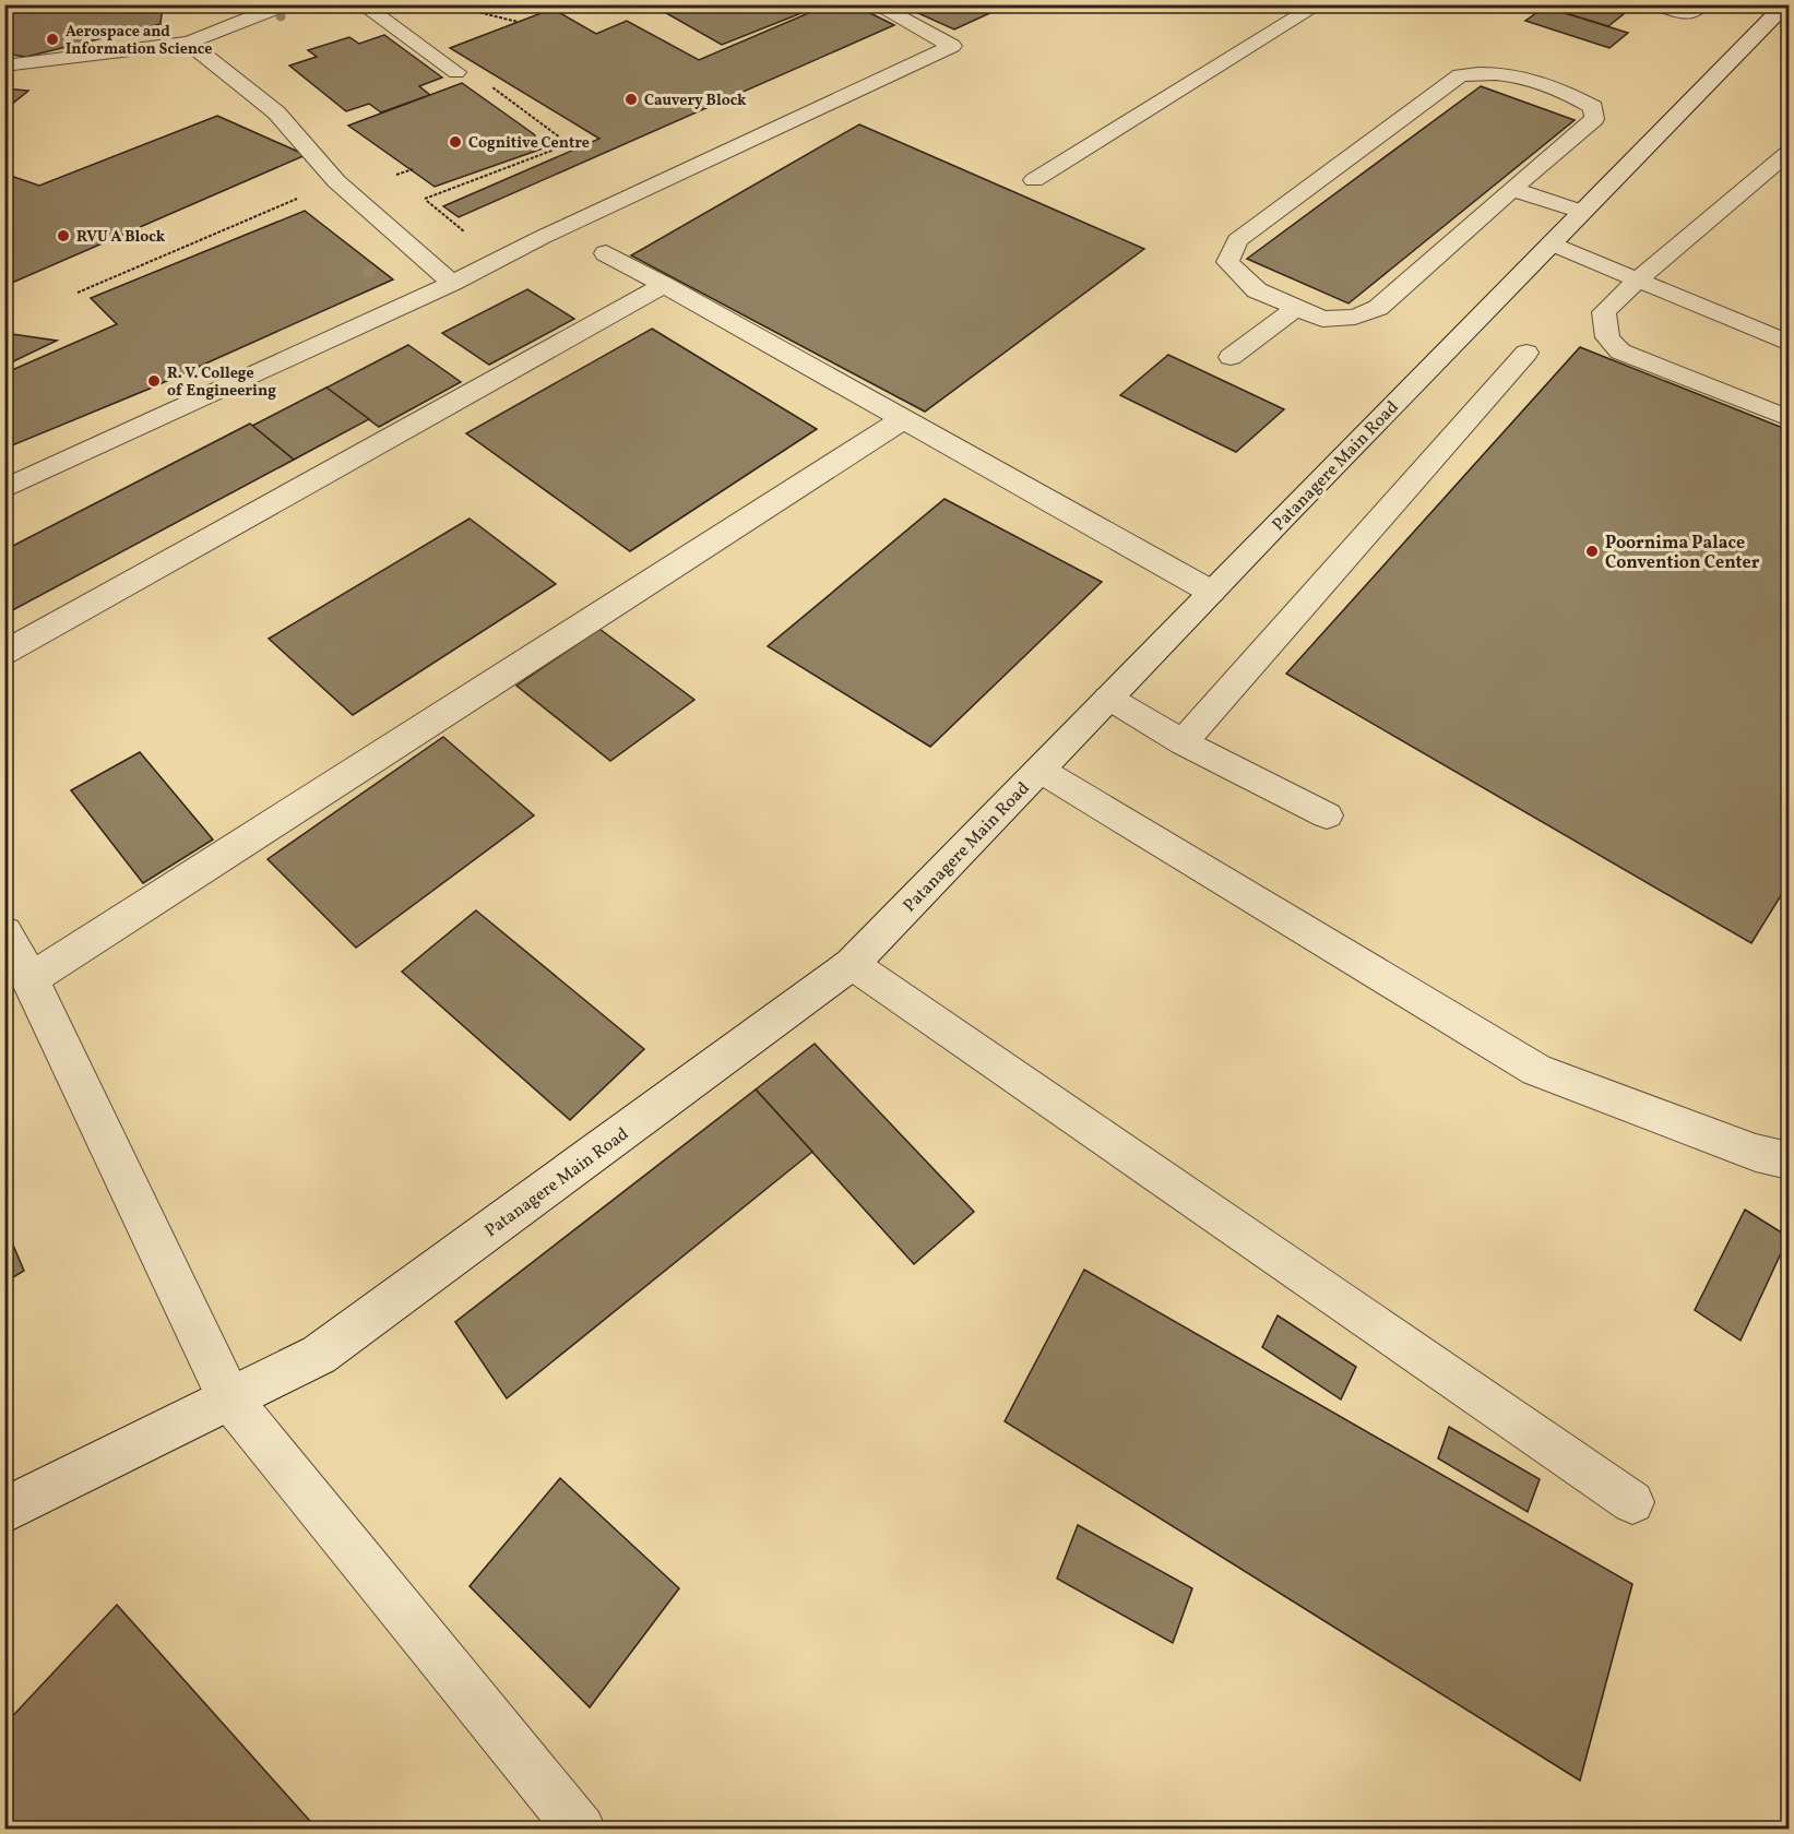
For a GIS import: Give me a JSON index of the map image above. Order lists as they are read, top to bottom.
{
  "streets": {
    "street": ["Patanagere Main Road"]
  },
  "places": [
    "Aerospace and Information Science",
    "Cauvery Block",
    "Cognitive Centre",
    "RVU A Block",
    "R. V. College of Engineering",
    "Poornima Palace Convention Center"
  ]
}
